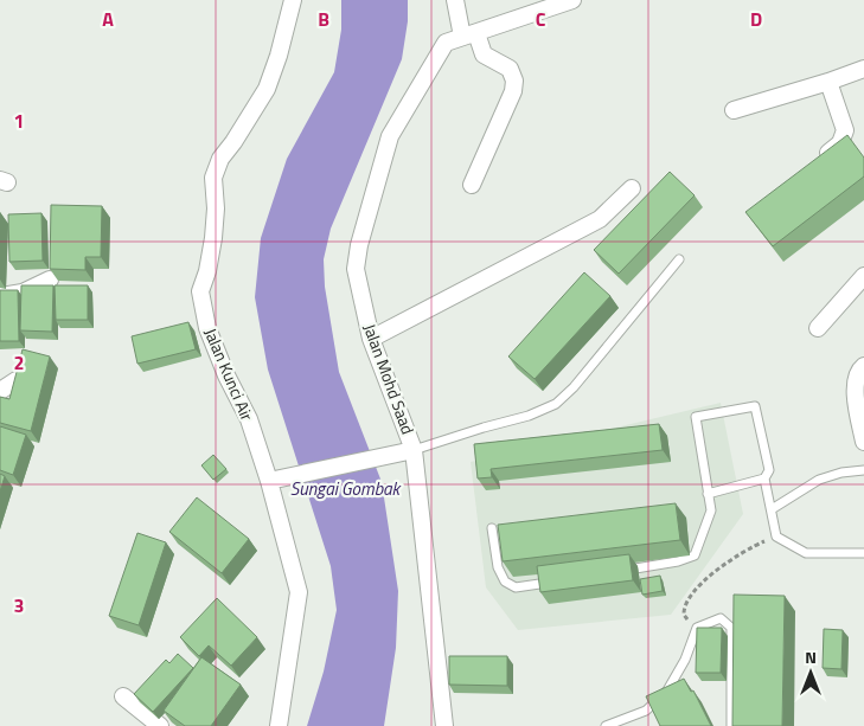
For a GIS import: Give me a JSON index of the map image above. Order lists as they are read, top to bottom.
{
  "streets": {
    "street": ["Jalan Kunci Air", "Jalan Mohd Saad"]
  },
  "water": ["Sungai Gombak"],
  "north": "top",
  "grid": {
    "columns": [
      "A",
      "B",
      "C",
      "D"
    ],
    "rows": ["1", "2", "3"]
  }
}
